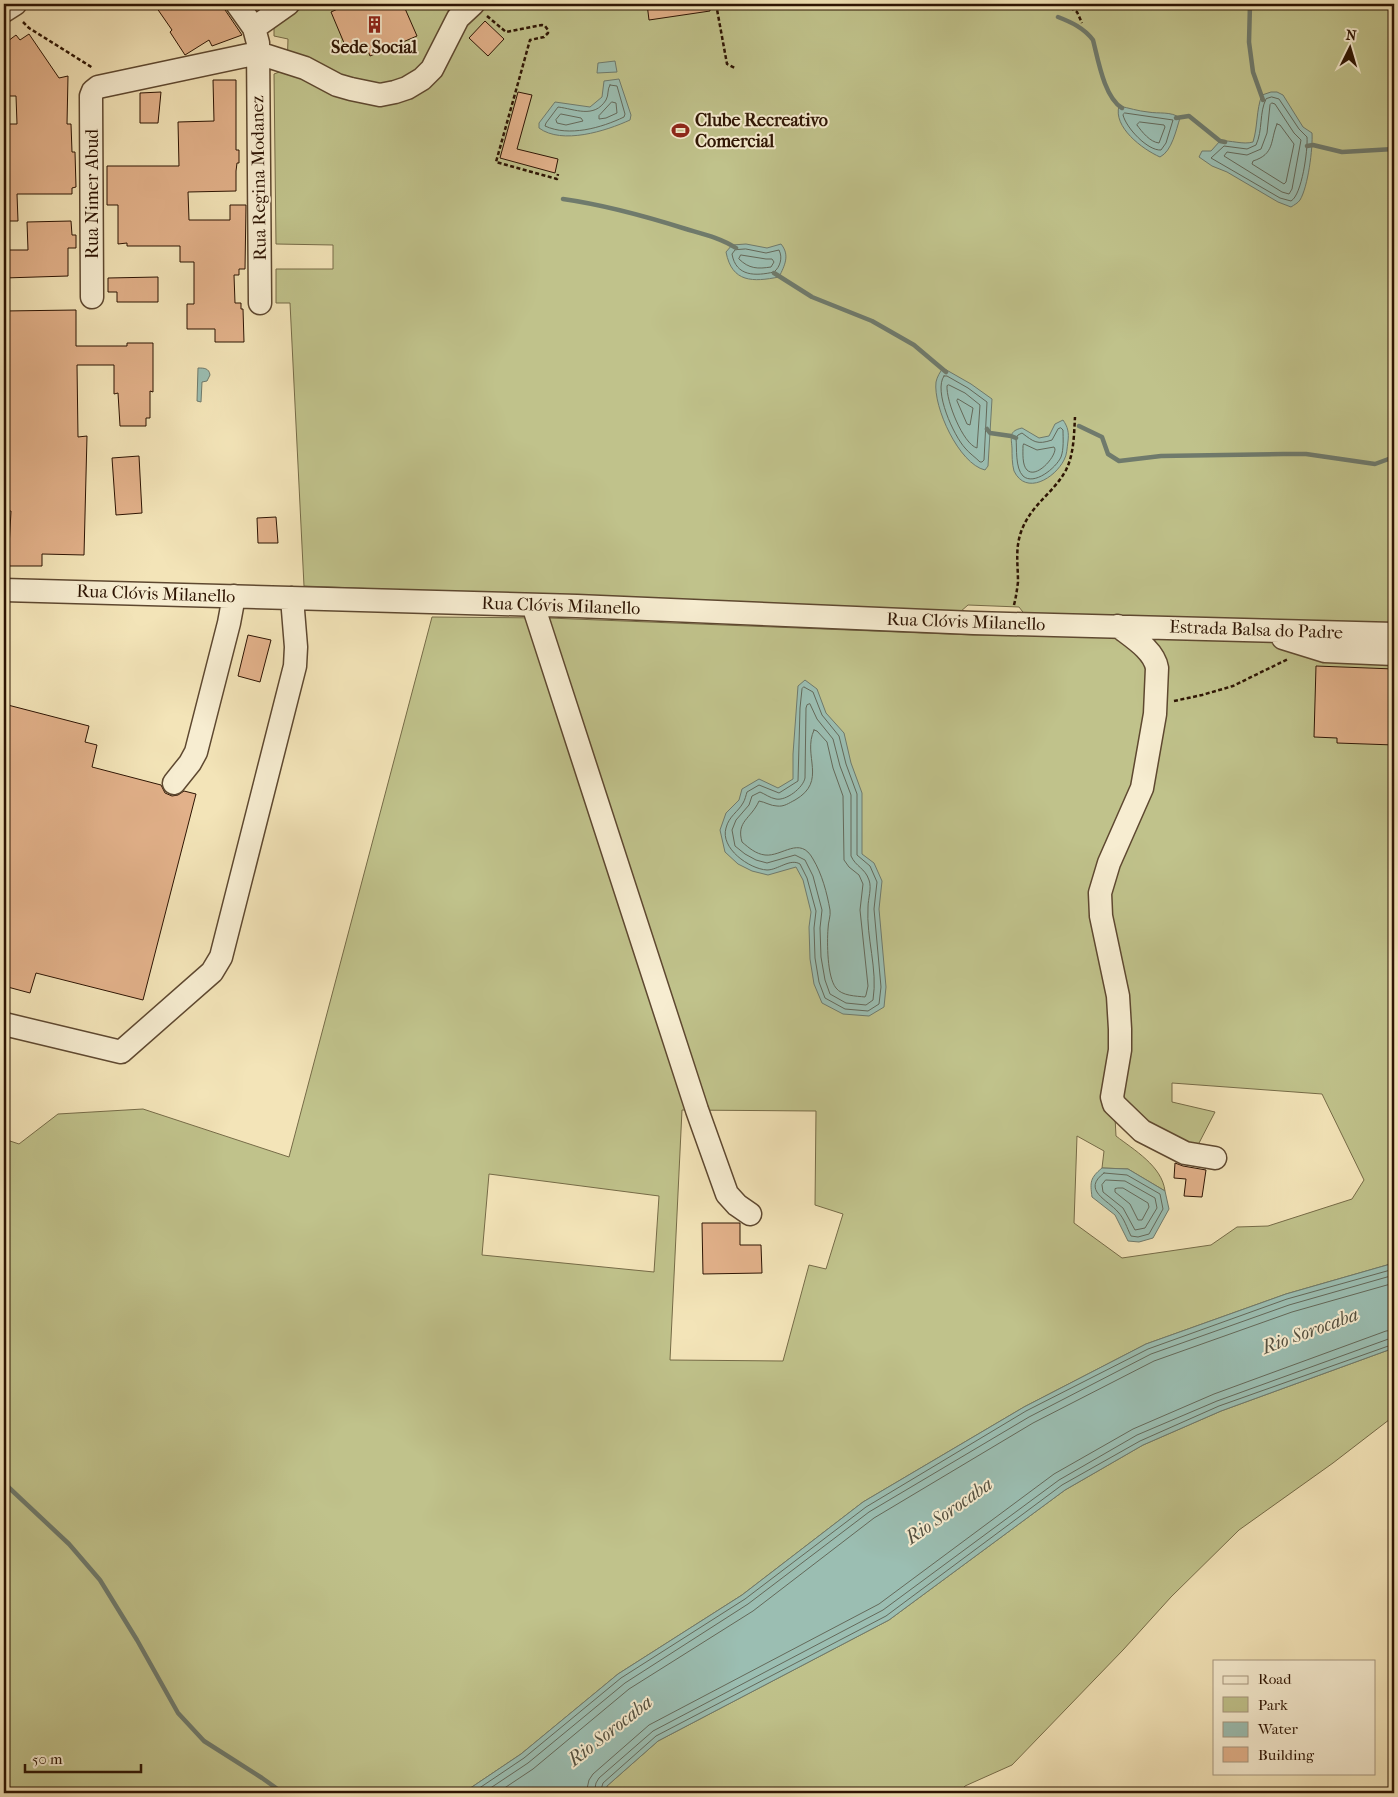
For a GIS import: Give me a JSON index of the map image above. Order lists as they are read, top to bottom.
{
  "streets": {
    "street": [
      "Rua Regina Modanez",
      "Rua Nimer Abud",
      "Rua Clóvis Milanello",
      "Estrada Balsa do Padre"
    ]
  },
  "crossings": [
    ["Rua Clóvis Milanello", "Estrada Balsa do Padre"]
  ],
  "water": ["Rio Sorocaba"],
  "places": {
    "building": ["Sede Social"],
    "sports": ["Clube Recreativo Comercial"]
  },
  "legend": [
    "Road",
    "Park",
    "Water",
    "Building"
  ],
  "scale_bar": "50 m",
  "north": "top"
}
